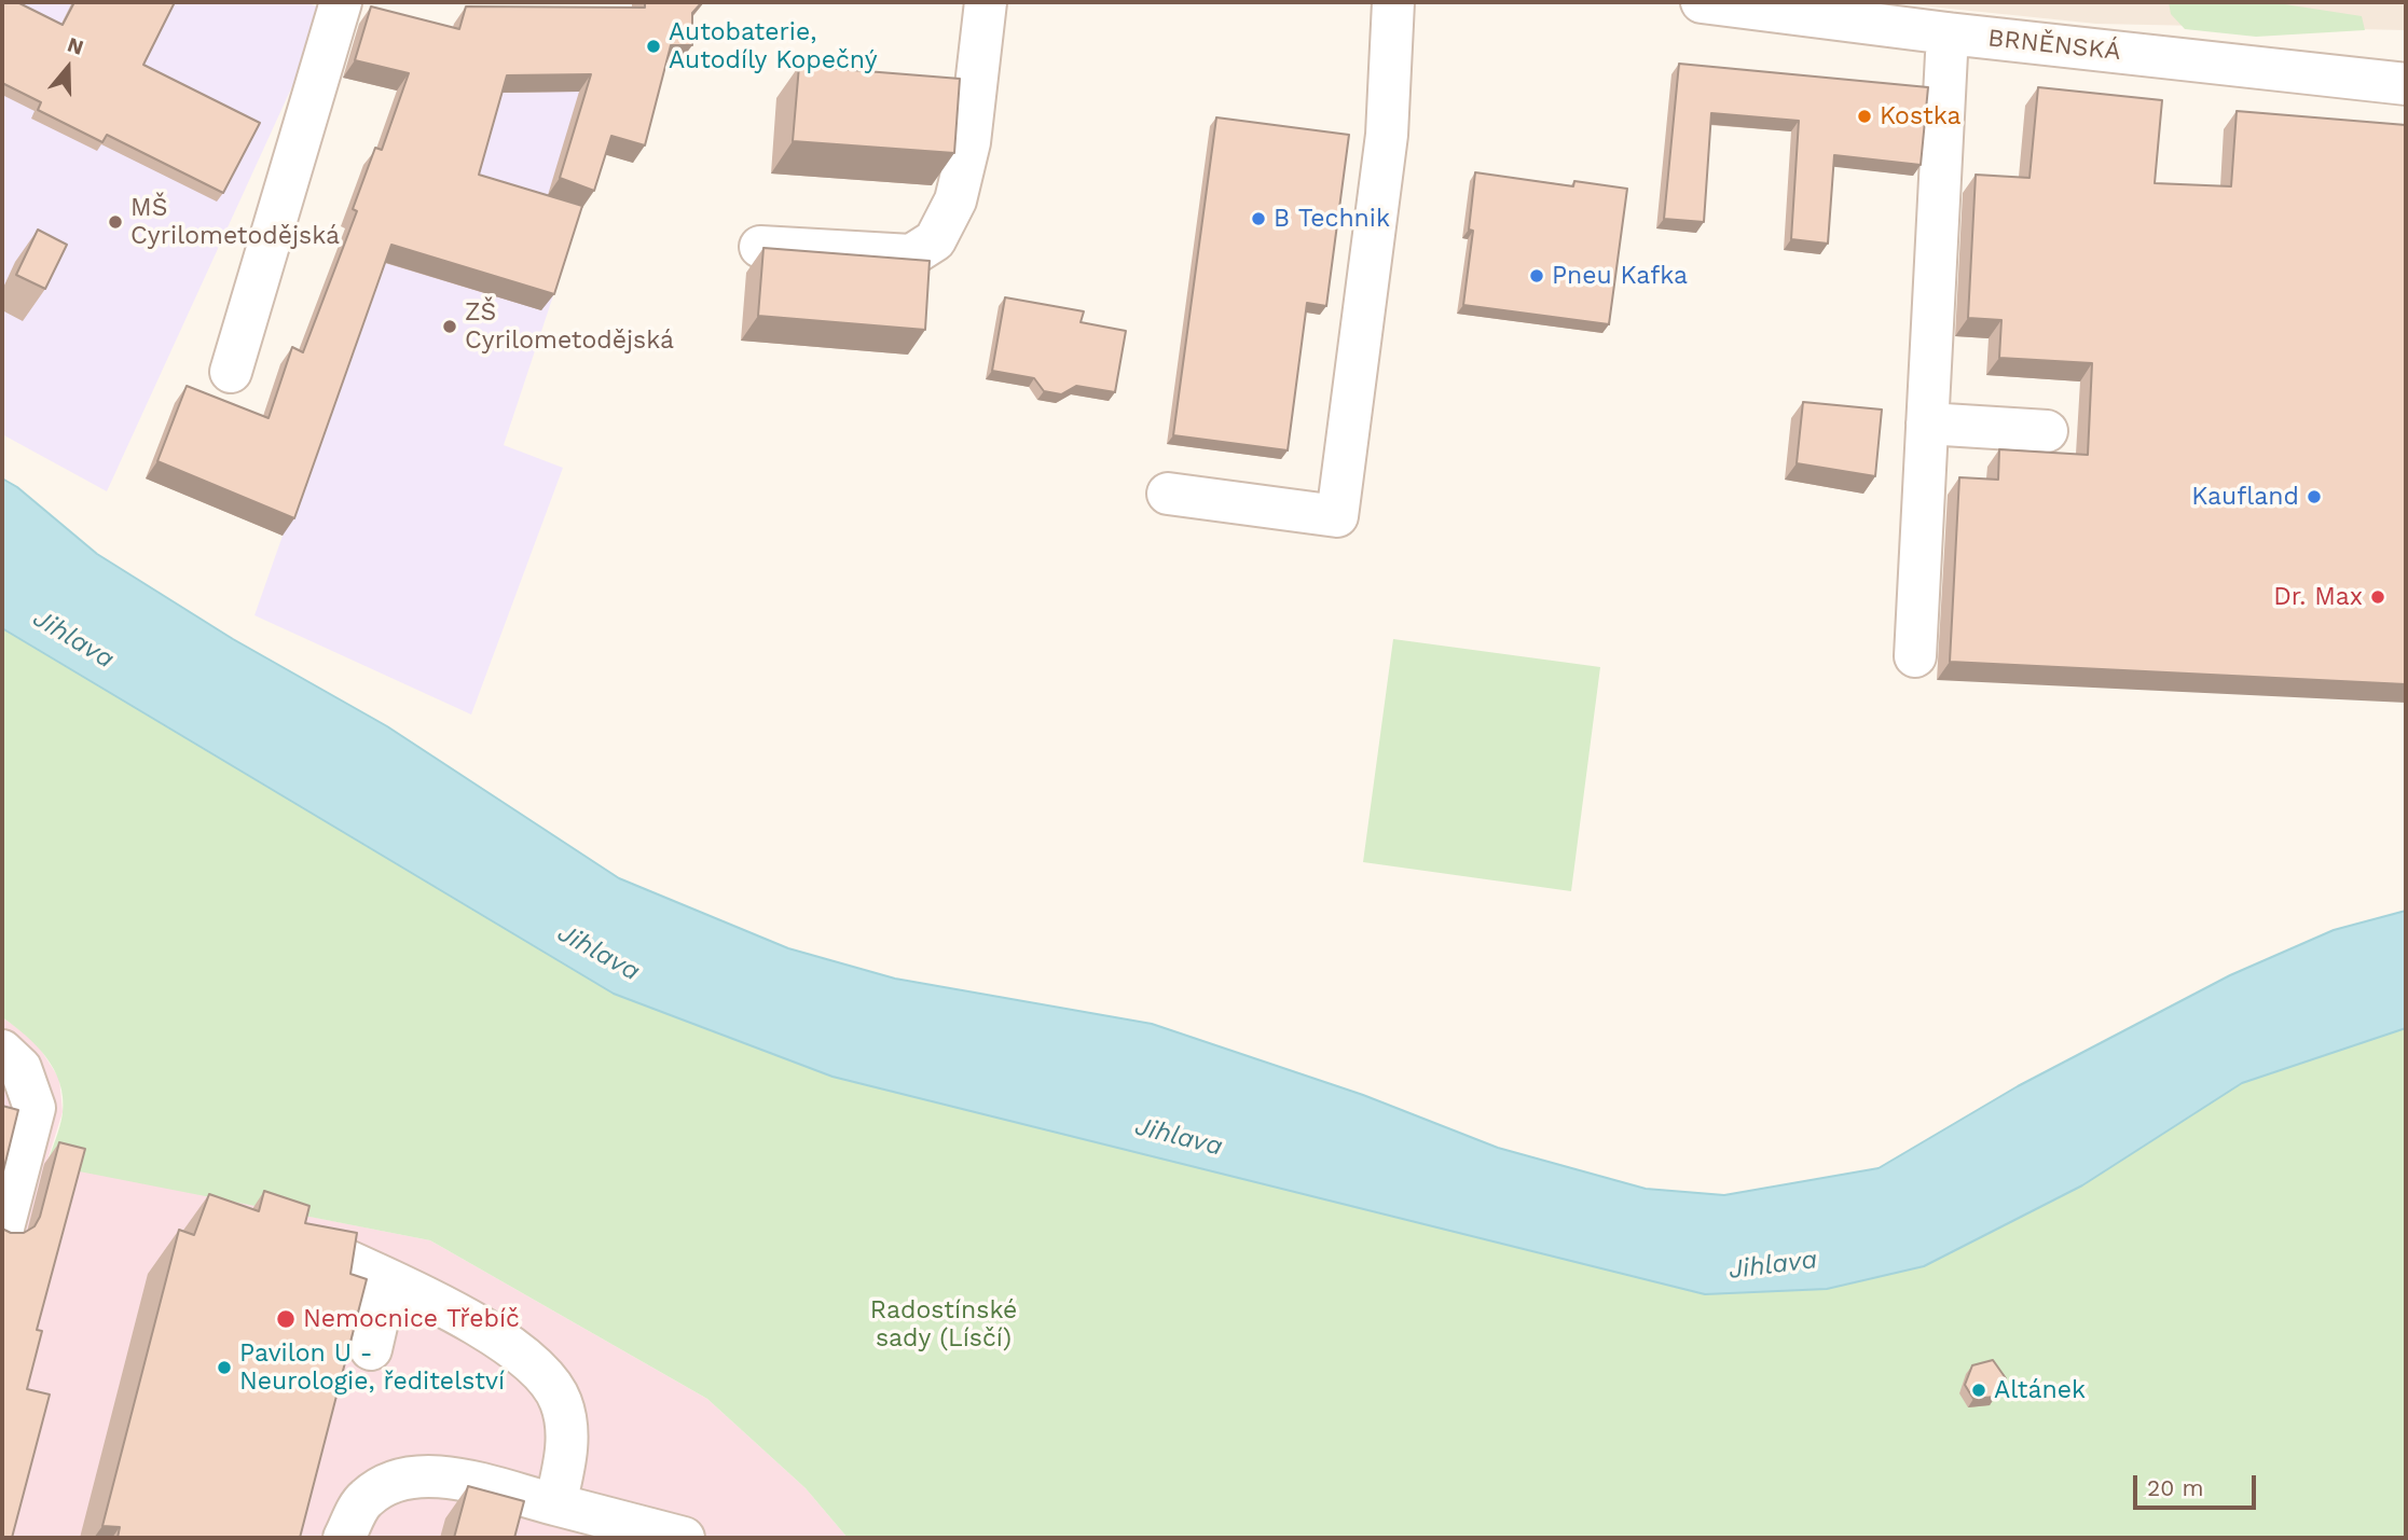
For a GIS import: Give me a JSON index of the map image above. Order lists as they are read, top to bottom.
{
  "streets": {
    "street": ["BRNĚNSKÁ"]
  },
  "water": ["Jihlava"],
  "parks": ["Radostínské sady (Lísčí)"],
  "places": [
    "Autobaterie, Autodíly Kopečný",
    "Kostka",
    "B Technik",
    "MŠ Cyrilometodějská",
    "Pneu Kafka",
    "ZŠ Cyrilometodějská",
    "Kaufland",
    "Dr. Max",
    "Nemocnice Třebíč",
    "Pavilon U - Neurologie, ředitelství",
    "Altánek"
  ],
  "scale_bar": "20 m",
  "north": "top"
}
